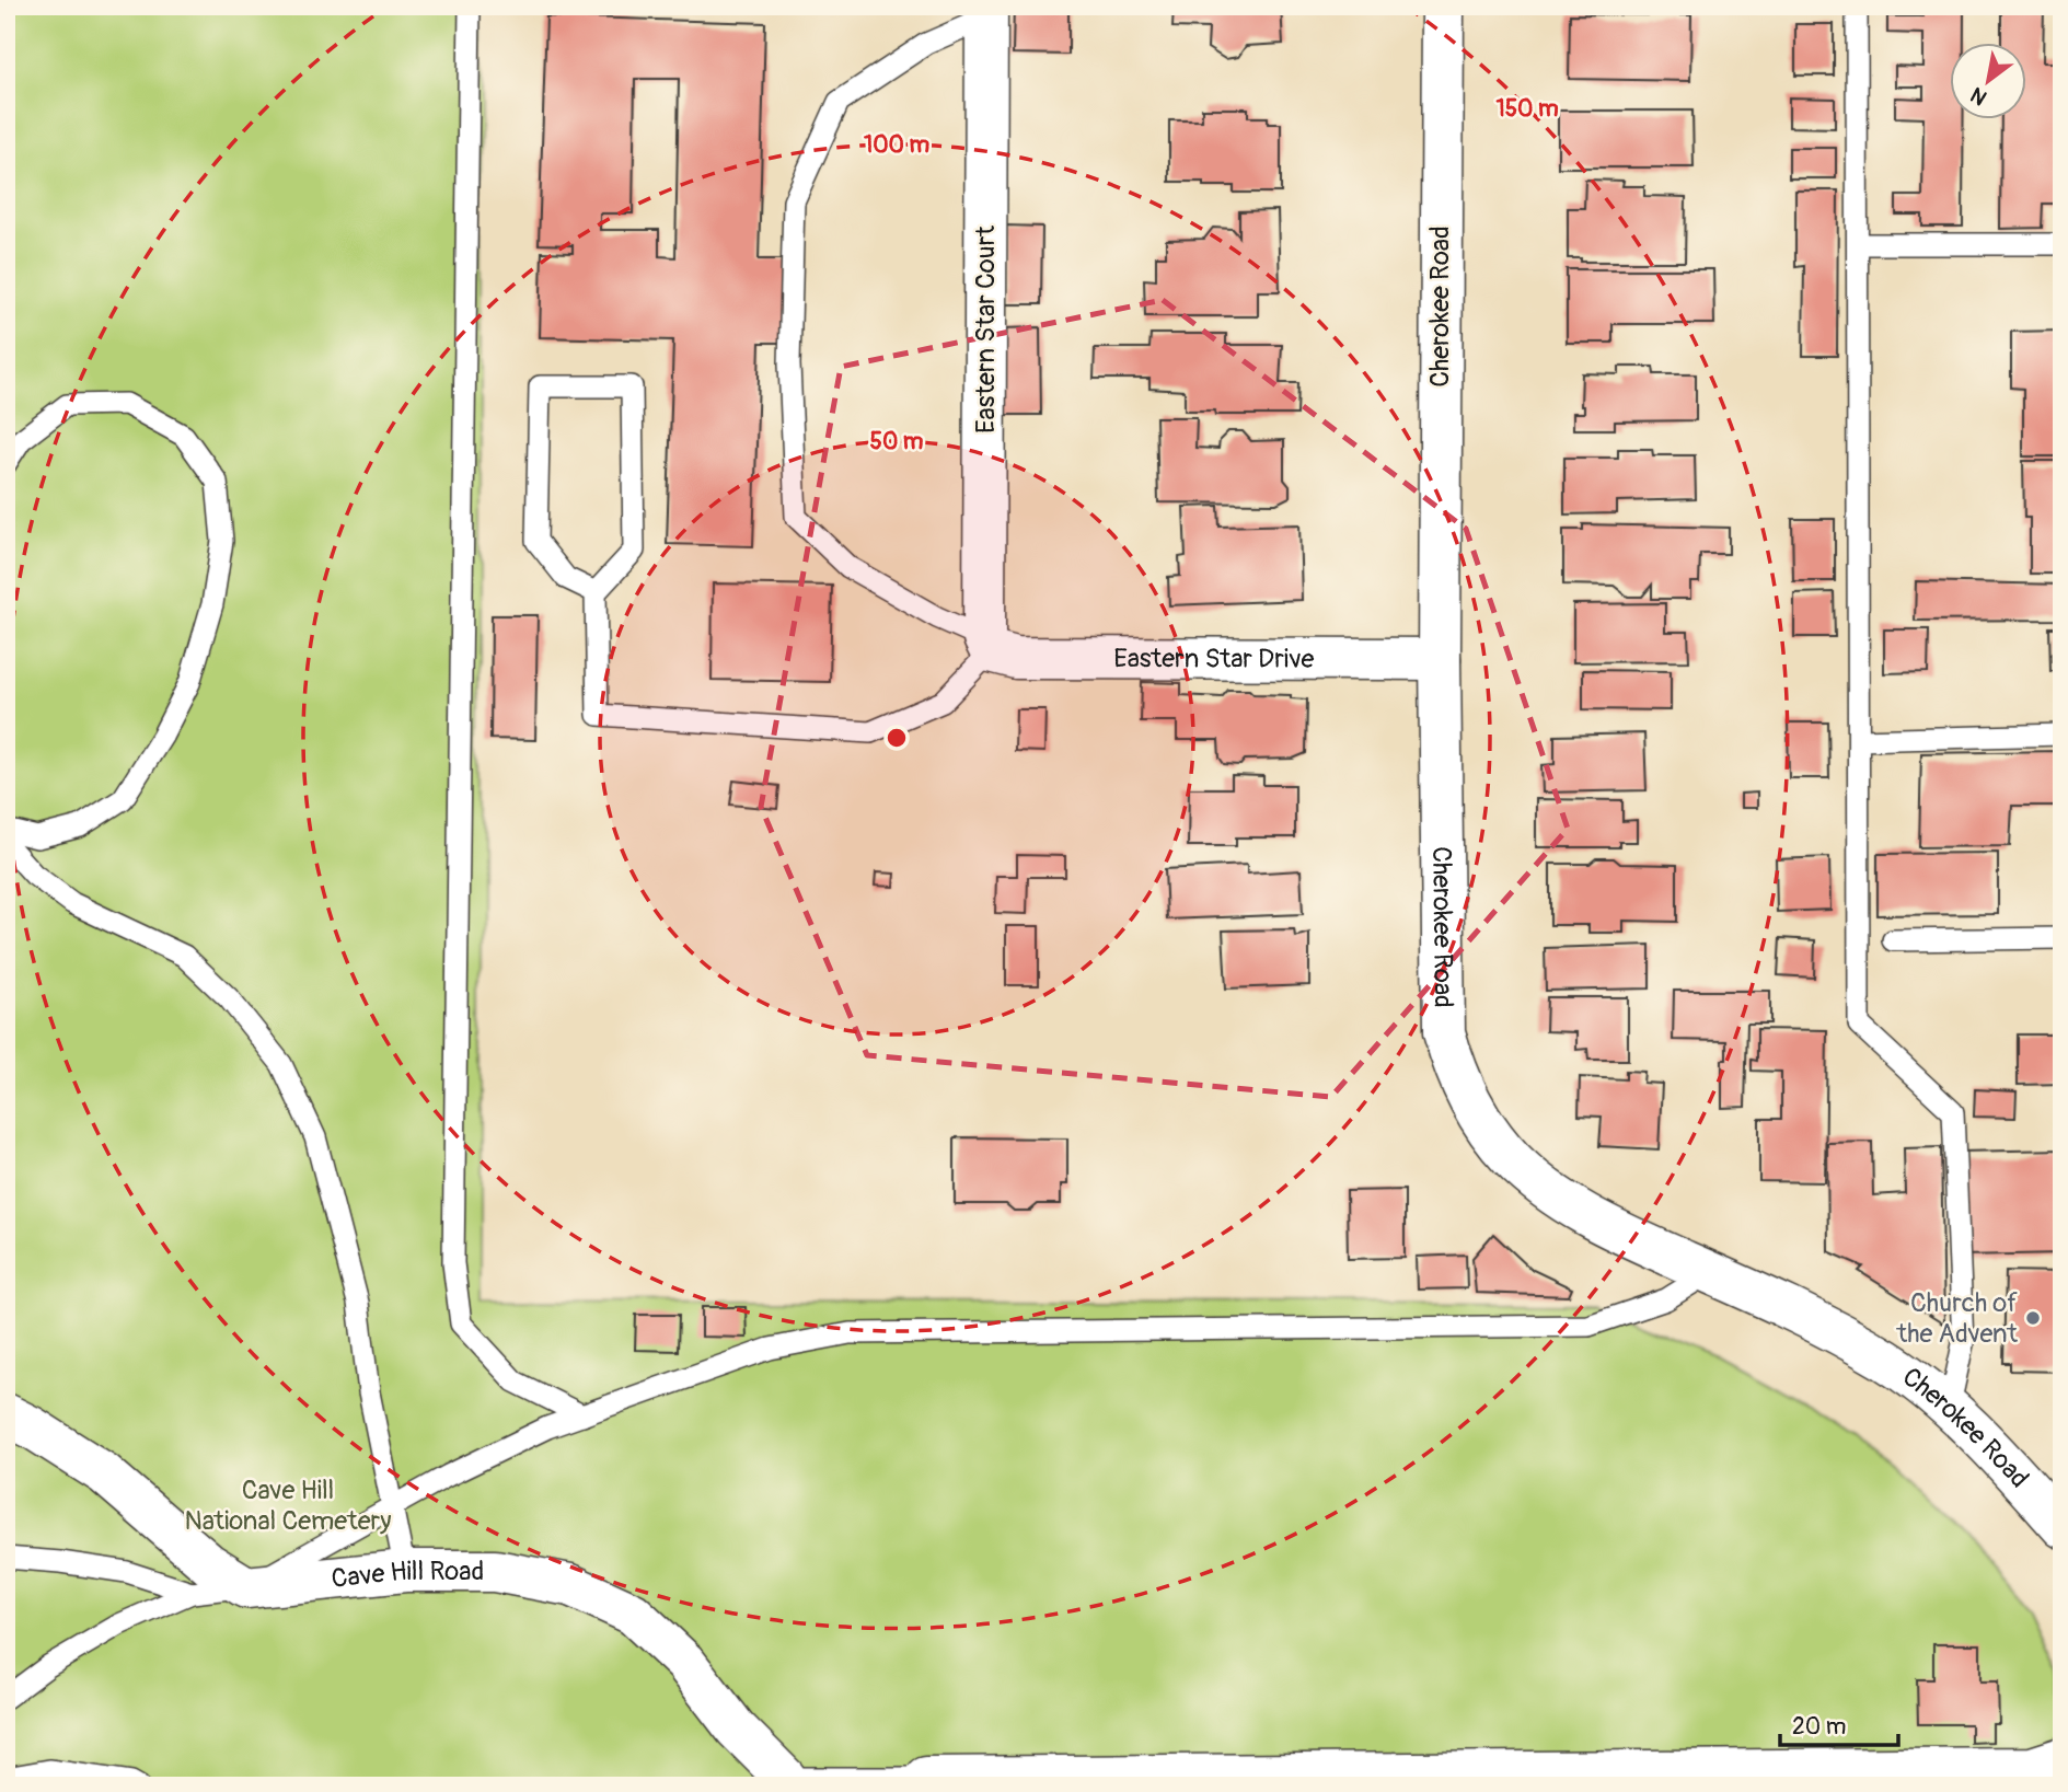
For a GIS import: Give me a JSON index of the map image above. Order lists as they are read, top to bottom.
{
  "streets": {
    "street": [
      "Cherokee Road",
      "Eastern Star Court",
      "Eastern Star Drive",
      "Cave Hill Road"
    ]
  },
  "crossings": [
    ["Cherokee Road", "Eastern Star Drive"],
    ["Eastern Star Court", "Eastern Star Drive"]
  ],
  "parks": ["Cave Hill National Cemetery"],
  "places": ["Church of the Advent"],
  "scale_bar": "20 m",
  "north": "bottom left",
  "rings": ["150 m", "100 m", "50 m"]
}
